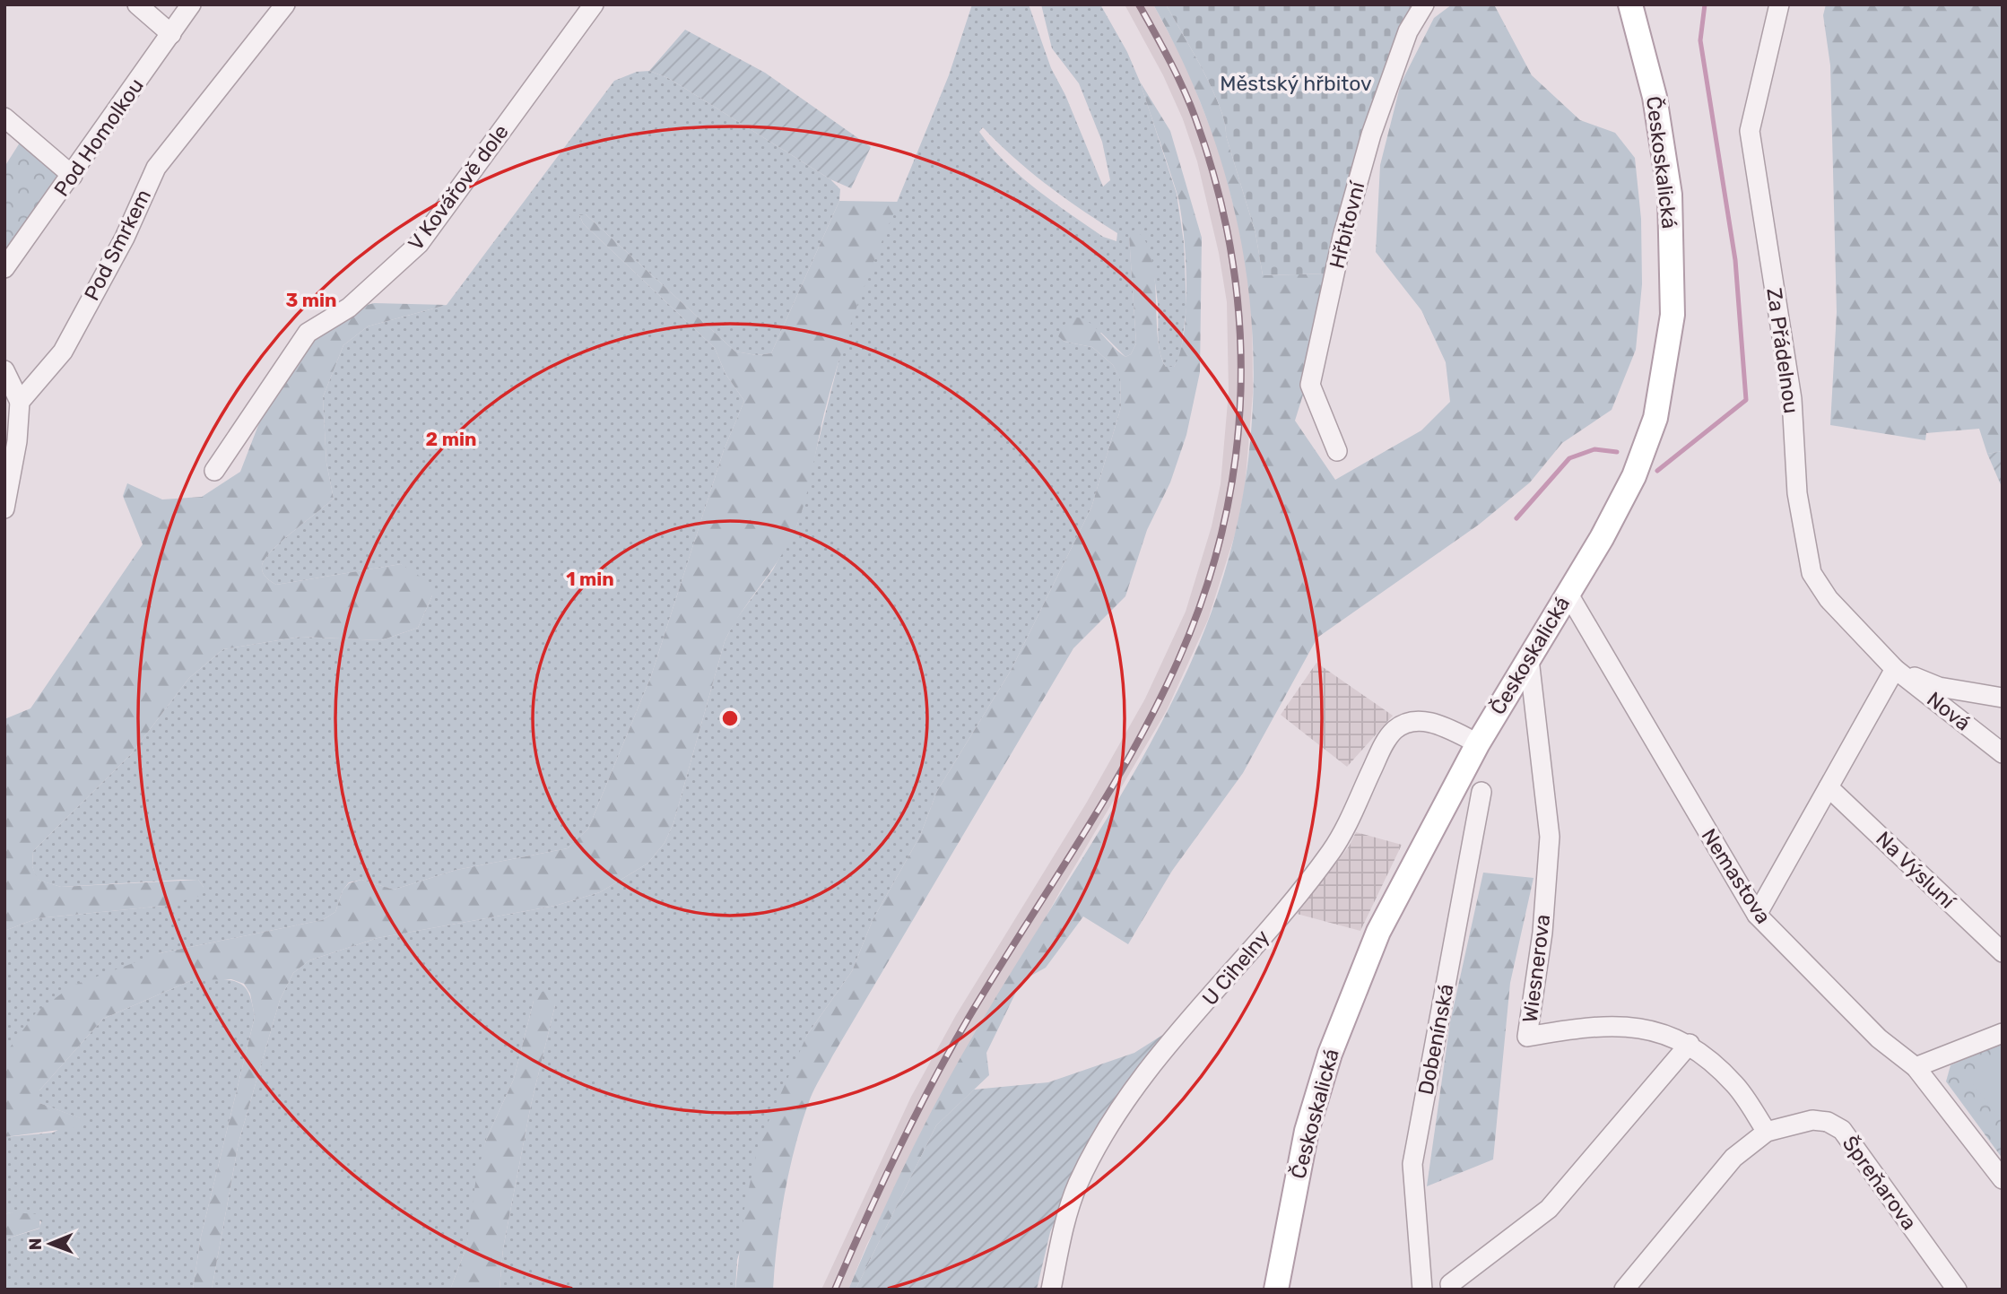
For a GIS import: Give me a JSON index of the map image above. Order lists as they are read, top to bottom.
{
  "streets": {
    "main road": ["Českoskalická"],
    "street": [
      "Pod Homolkou",
      "V Kovářově dole",
      "Hřbitovní",
      "Pod Smrkem",
      "Za Přádelnou",
      "Nová",
      "Na Výsluní",
      "Nemastova",
      "U Cihelny",
      "Wiesnerova",
      "Dobenínská",
      "Špreňarova"
    ]
  },
  "crossings": [
    ["Českoskalická", "Nemastova"],
    ["Českoskalická", "U Cihelny"],
    ["Českoskalická", "Wiesnerova"],
    ["Za Přádelnou", "Nová"]
  ],
  "parks": ["Městský hřbitov"],
  "north": "left",
  "rings": ["3 min", "2 min", "1 min"]
}
